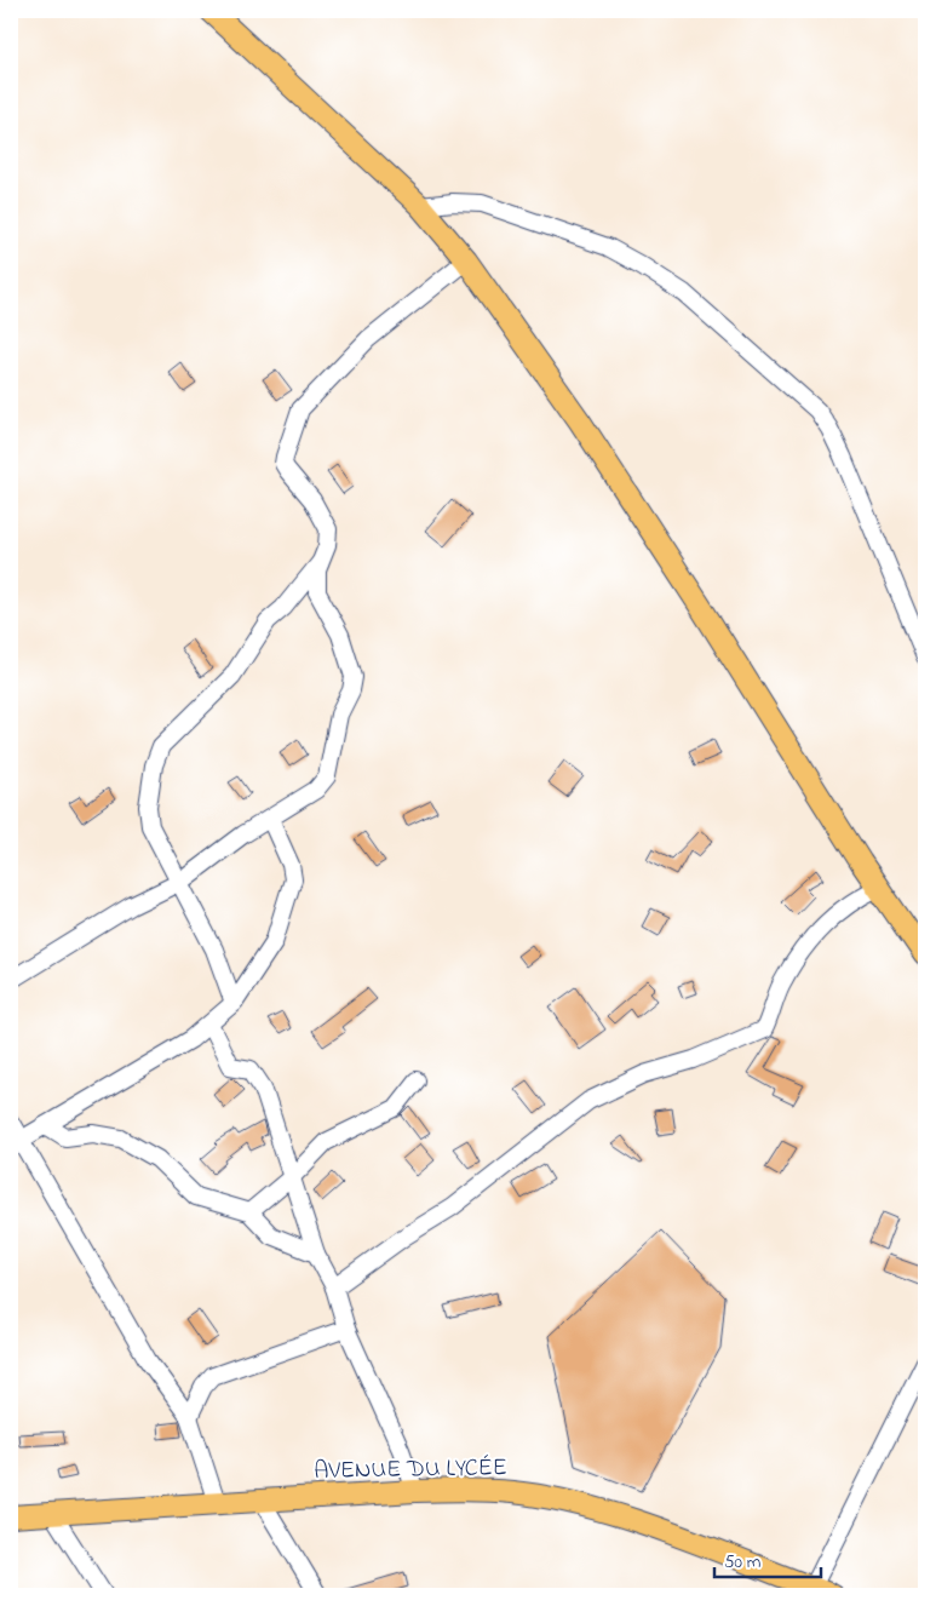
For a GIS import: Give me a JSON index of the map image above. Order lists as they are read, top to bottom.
{
  "streets": {
    "main road": ["AVENUE DU LYCÉE"]
  },
  "scale_bar": "50 m"
}
